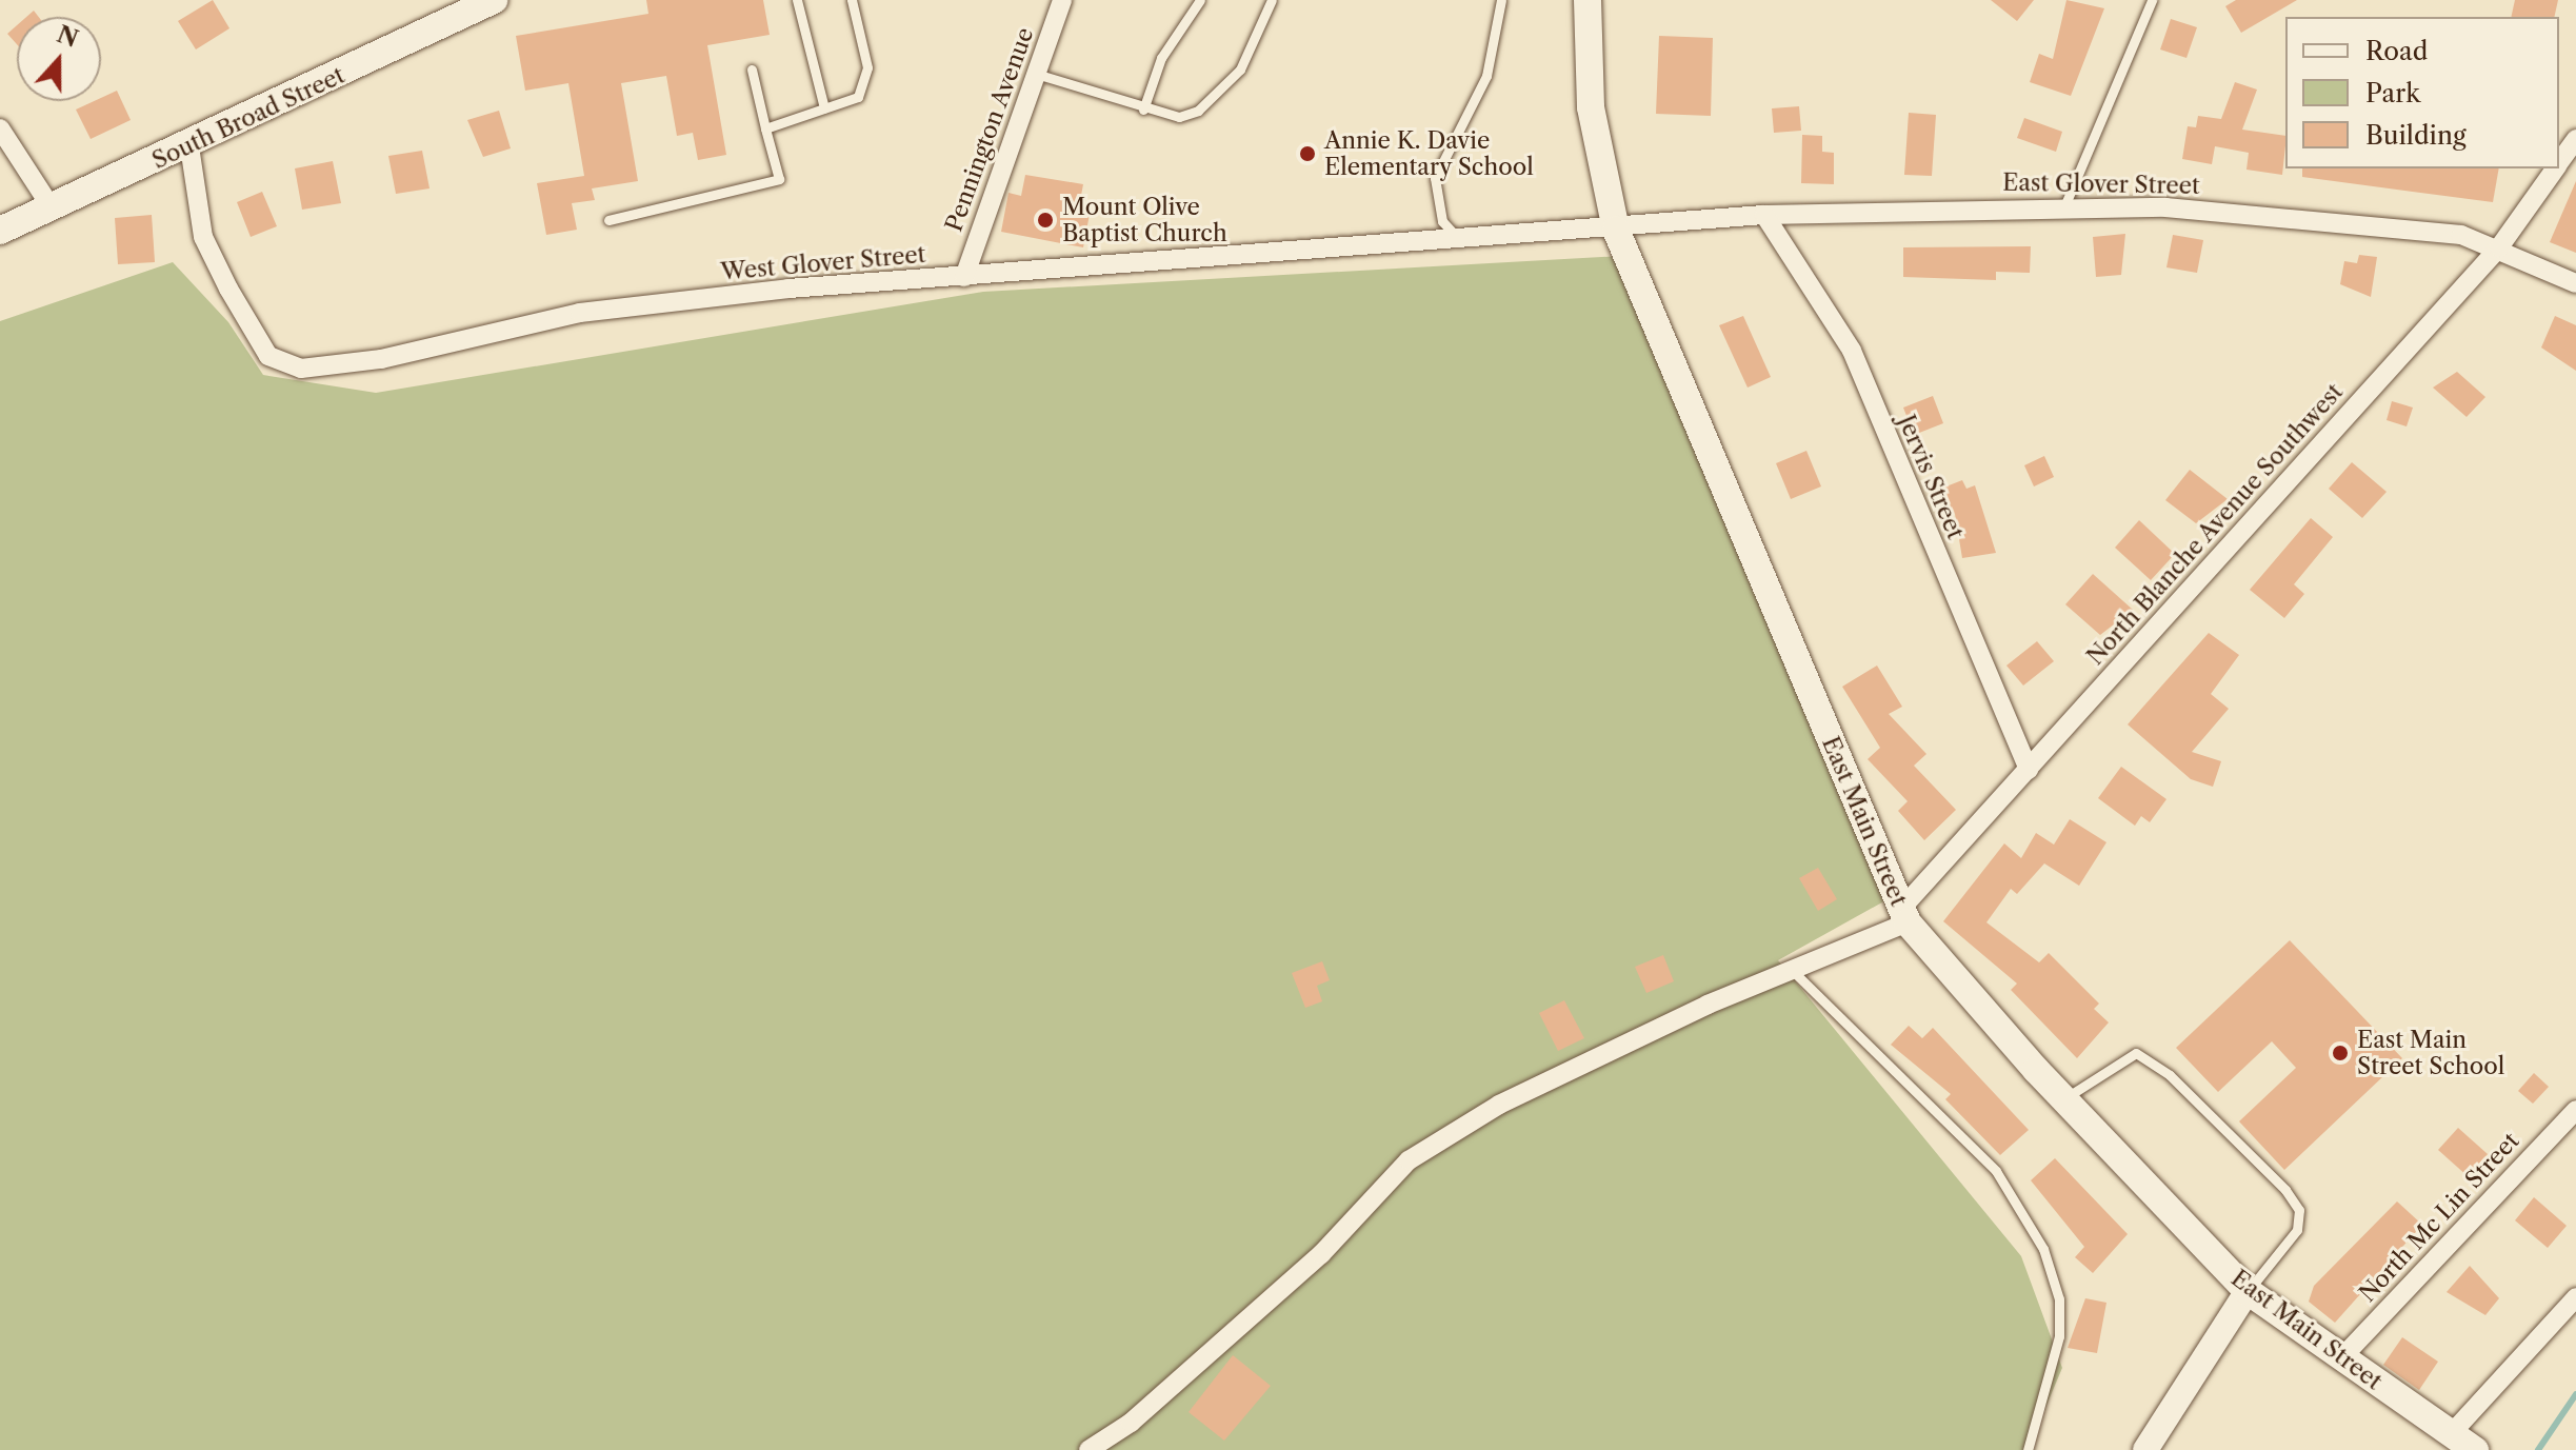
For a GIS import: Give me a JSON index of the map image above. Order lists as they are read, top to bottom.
{
  "streets": {
    "main road": ["South Broad Street", "East Main Street"],
    "street": [
      "Pennington Avenue",
      "East Glover Street",
      "West Glover Street",
      "Jervis Street",
      "North Blanche Avenue Southwest",
      "North Mc Lin Street"
    ]
  },
  "crossings": [
    ["South Broad Street", "West Glover Street"],
    ["Pennington Avenue", "West Glover Street"],
    ["East Glover Street", "West Glover Street"],
    ["East Glover Street", "Jervis Street"],
    ["East Glover Street", "North Blanche Avenue Southwest"],
    ["East Glover Street", "East Main Street"],
    ["West Glover Street", "East Main Street"],
    ["Jervis Street", "North Blanche Avenue Southwest"],
    ["North Blanche Avenue Southwest", "East Main Street"],
    ["East Main Street", "North Mc Lin Street"]
  ],
  "places": ["Annie K. Davie Elementary School", "Mount Olive Baptist Church", "East Main Street School"],
  "legend": ["Road", "Park", "Building"],
  "north": "top"
}
